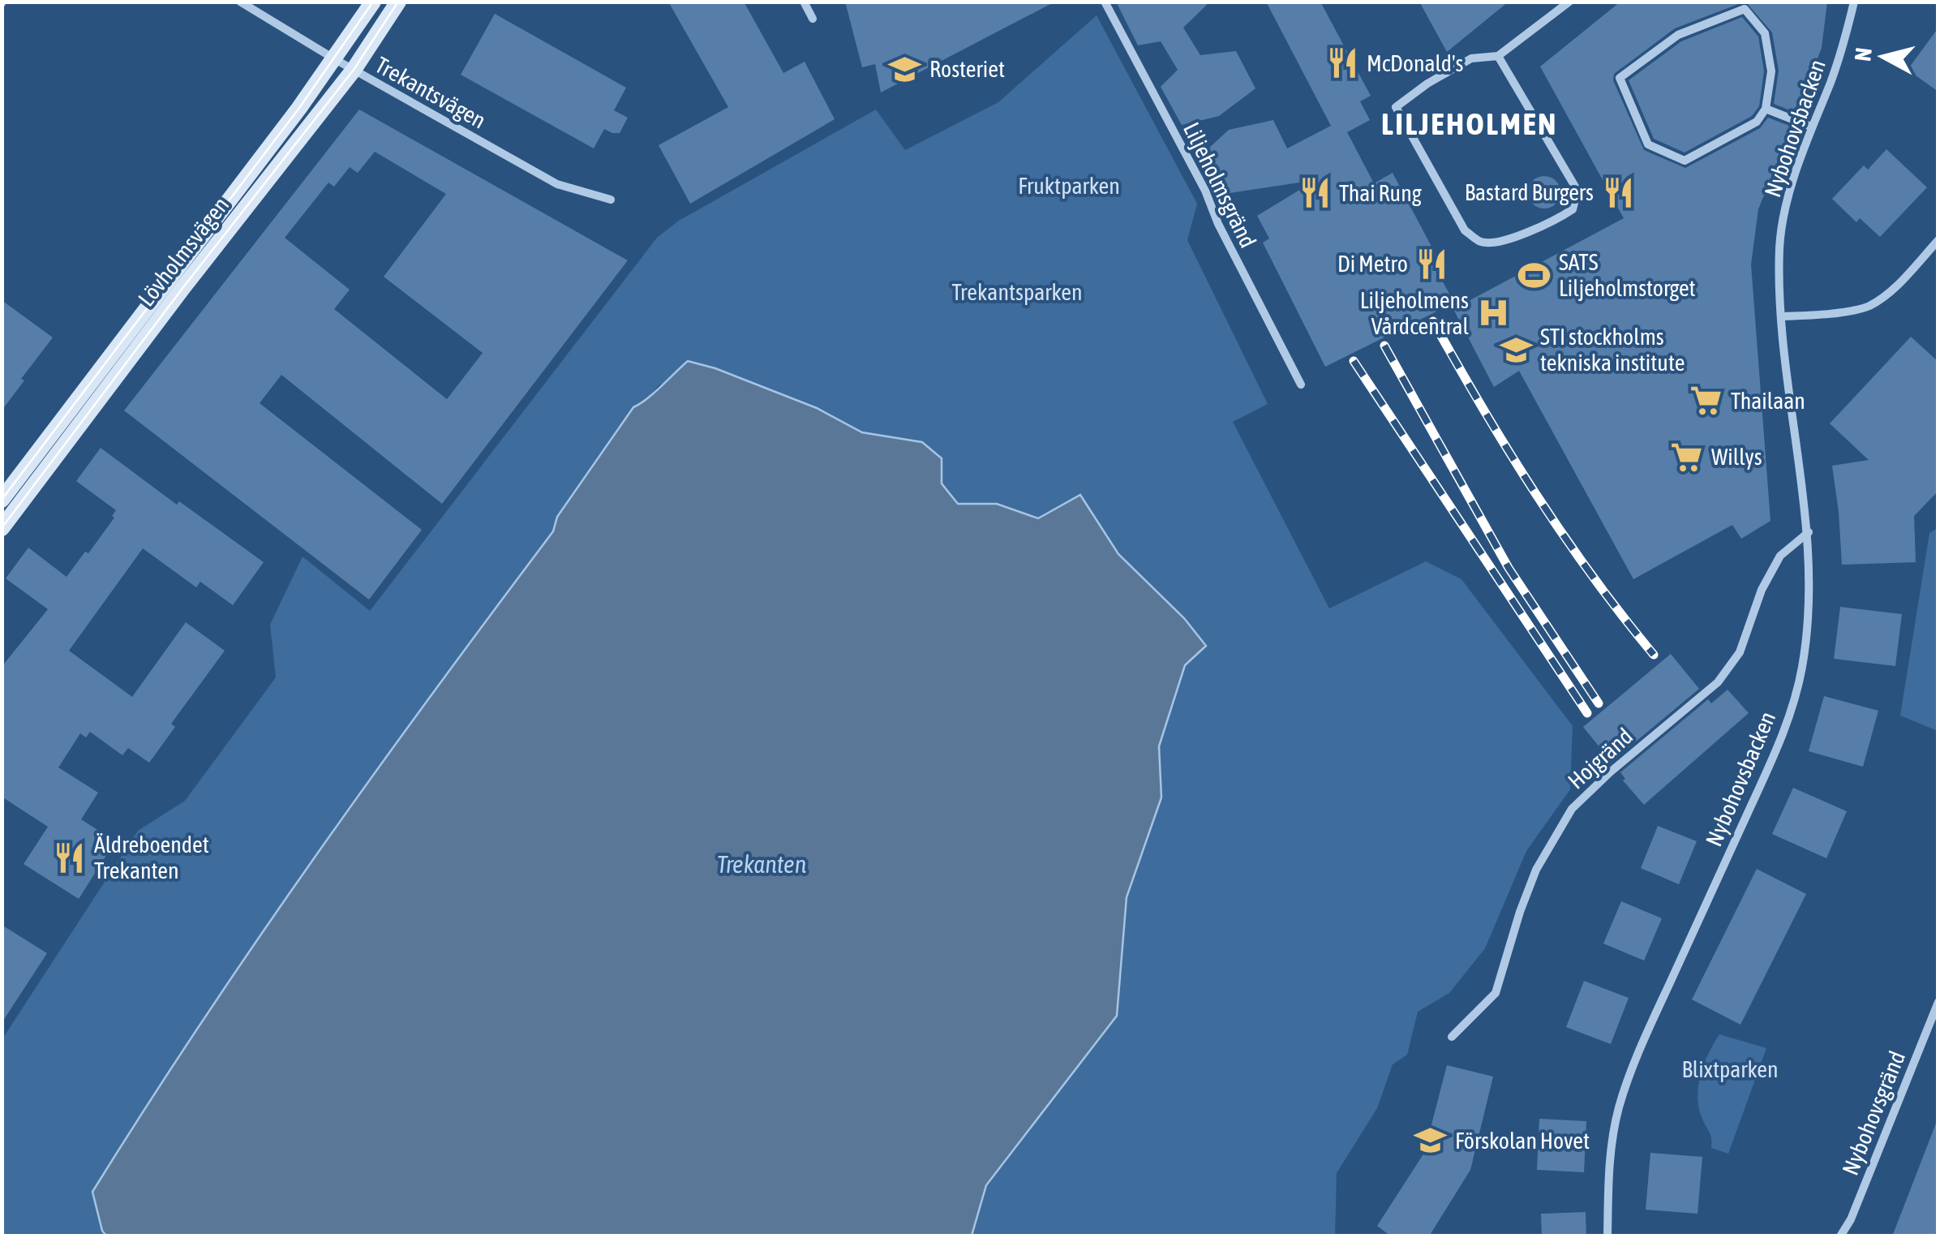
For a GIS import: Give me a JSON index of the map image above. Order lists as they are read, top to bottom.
{
  "streets": {
    "street": [
      "Trekantsvägen",
      "Nybohovsbacken",
      "Liljeholmsgränd",
      "Lövholmsvägen",
      "Hojgränd",
      "Nybohovsgränd"
    ]
  },
  "crossings": [
    ["Trekantsvägen", "Lövholmsvägen"],
    ["Nybohovsbacken", "Hojgränd"]
  ],
  "districts": ["LILJEHOLMEN"],
  "water": ["Trekanten"],
  "parks": ["Fruktparken", "Trekantsparken", "Blixtparken"],
  "places": {
    "restaurant": [
      "McDonald's",
      "Bastard Burgers",
      "Thai Rung",
      "Di Metro",
      "Äldreboendet Trekanten"
    ],
    "school or university": ["Rosteriet", "STI stockholms tekniska institute", "Förskolan Hovet"],
    "sports": ["SATS Liljeholmstorget"],
    "hospital": ["Liljeholmens Vårdcentral"],
    "supermarket": ["Thailaan", "Willys"]
  },
  "north": "left"
}
